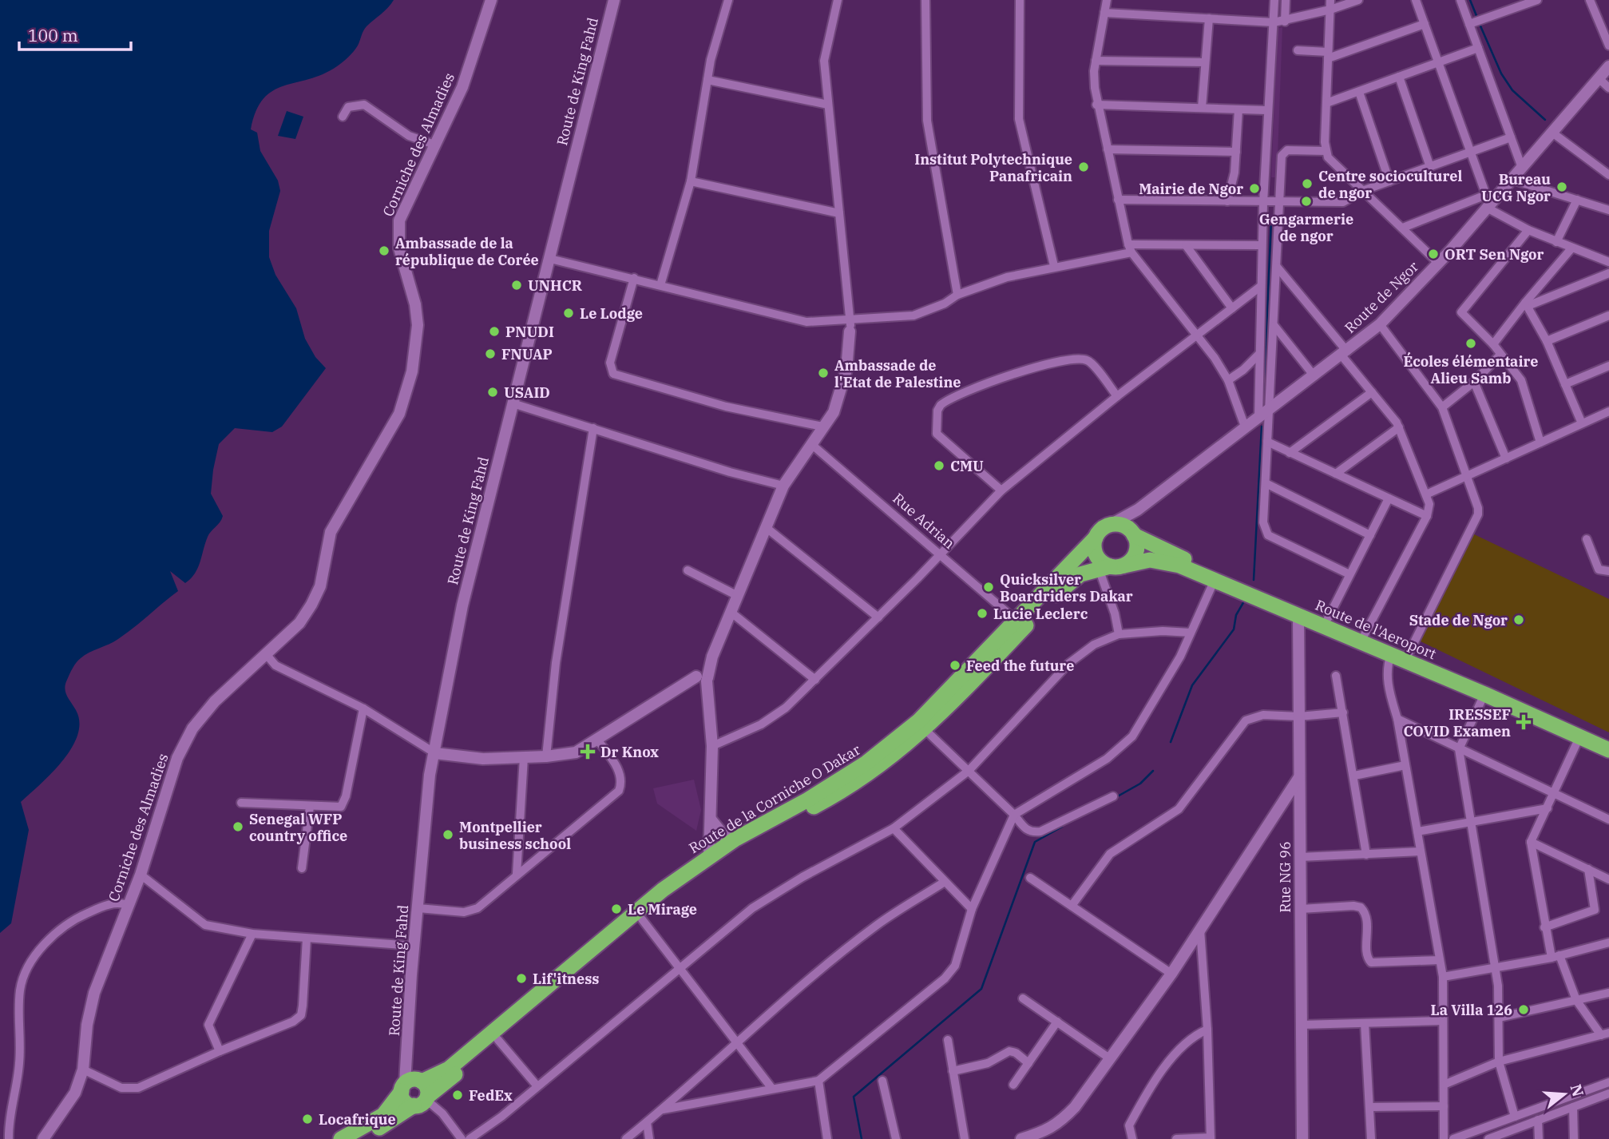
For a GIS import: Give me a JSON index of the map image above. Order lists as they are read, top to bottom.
{
  "streets": {
    "highway": ["Route de l'Aeroport", "Route de la Corniche O Dakar"],
    "street": [
      "Route de King Fahd",
      "Corniche des Almadies",
      "Route de Ngor",
      "Rue Adrian",
      "Rue NG 96"
    ]
  },
  "crossings": [
    ["Route de King Fahd", "Route de la Corniche O Dakar"],
    ["Route de Ngor", "Route de l'Aeroport"],
    ["Route de Ngor", "Route de la Corniche O Dakar"],
    ["Rue Adrian", "Route de la Corniche O Dakar"],
    ["Route de l'Aeroport", "Route de la Corniche O Dakar"],
    ["Route de l'Aeroport", "Rue NG 96"]
  ],
  "places": {
    "other": [
      "Institut Polytechnique Panafricain",
      "Centre socioculturel de ngor",
      "Bureau UCG Ngor",
      "Mairie de Ngor",
      "Gengarmerie de ngor",
      "Ambassade de la république de Corée",
      "ORT Sen Ngor",
      "UNHCR",
      "Le Lodge",
      "PNUDI",
      "Écoles élémentaire Alieu Samb",
      "FNUAP",
      "Ambassade de l'Etat de Palestine",
      "USAID",
      "CMU",
      "Quicksilver Boardriders Dakar",
      "Lucie Leclerc",
      "Stade de Ngor",
      "Feed the future",
      "Senegal WFP country office",
      "Montpellier business school",
      "Le Mirage",
      "Lif'itness",
      "La Villa 126",
      "FedEx",
      "Locafrique"
    ],
    "health": ["IRESSEF COVID Examen", "Dr Knox"]
  },
  "scale_bar": "100 m",
  "north": "right"
}
